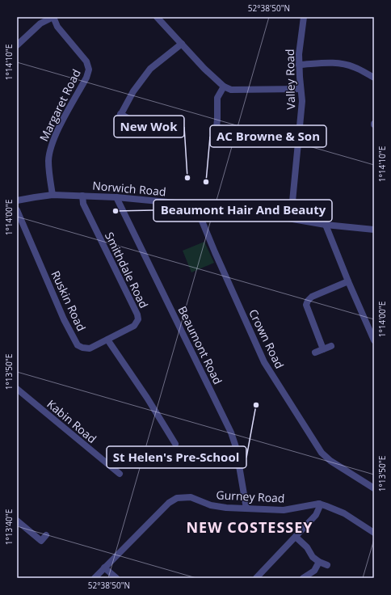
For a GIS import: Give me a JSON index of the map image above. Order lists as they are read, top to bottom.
{
  "streets": {
    "street": [
      "Valley Road",
      "Margaret Road",
      "Norwich Road",
      "Smithdale Road",
      "Ruskin Road",
      "Crown Road",
      "Beaumont Road",
      "Kabin Road",
      "Gurney Road"
    ]
  },
  "crossings": [
    ["Valley Road", "Norwich Road"],
    ["Margaret Road", "Norwich Road"],
    ["Norwich Road", "Smithdale Road"],
    ["Norwich Road", "Crown Road"],
    ["Norwich Road", "Beaumont Road"],
    ["Smithdale Road", "Ruskin Road"],
    ["Beaumont Road", "Gurney Road"]
  ],
  "districts": ["NEW COSTESSEY"],
  "places": [
    "New Wok",
    "AC Browne & Son",
    "Beaumont Hair And Beauty",
    "St Helen's Pre-School"
  ],
  "coordinates": [
    "52°38'50\"N",
    "1°14'10\"E",
    "1°14'00\"E",
    "1°13'50\"E",
    "1°13'40\"E"
  ]
}
